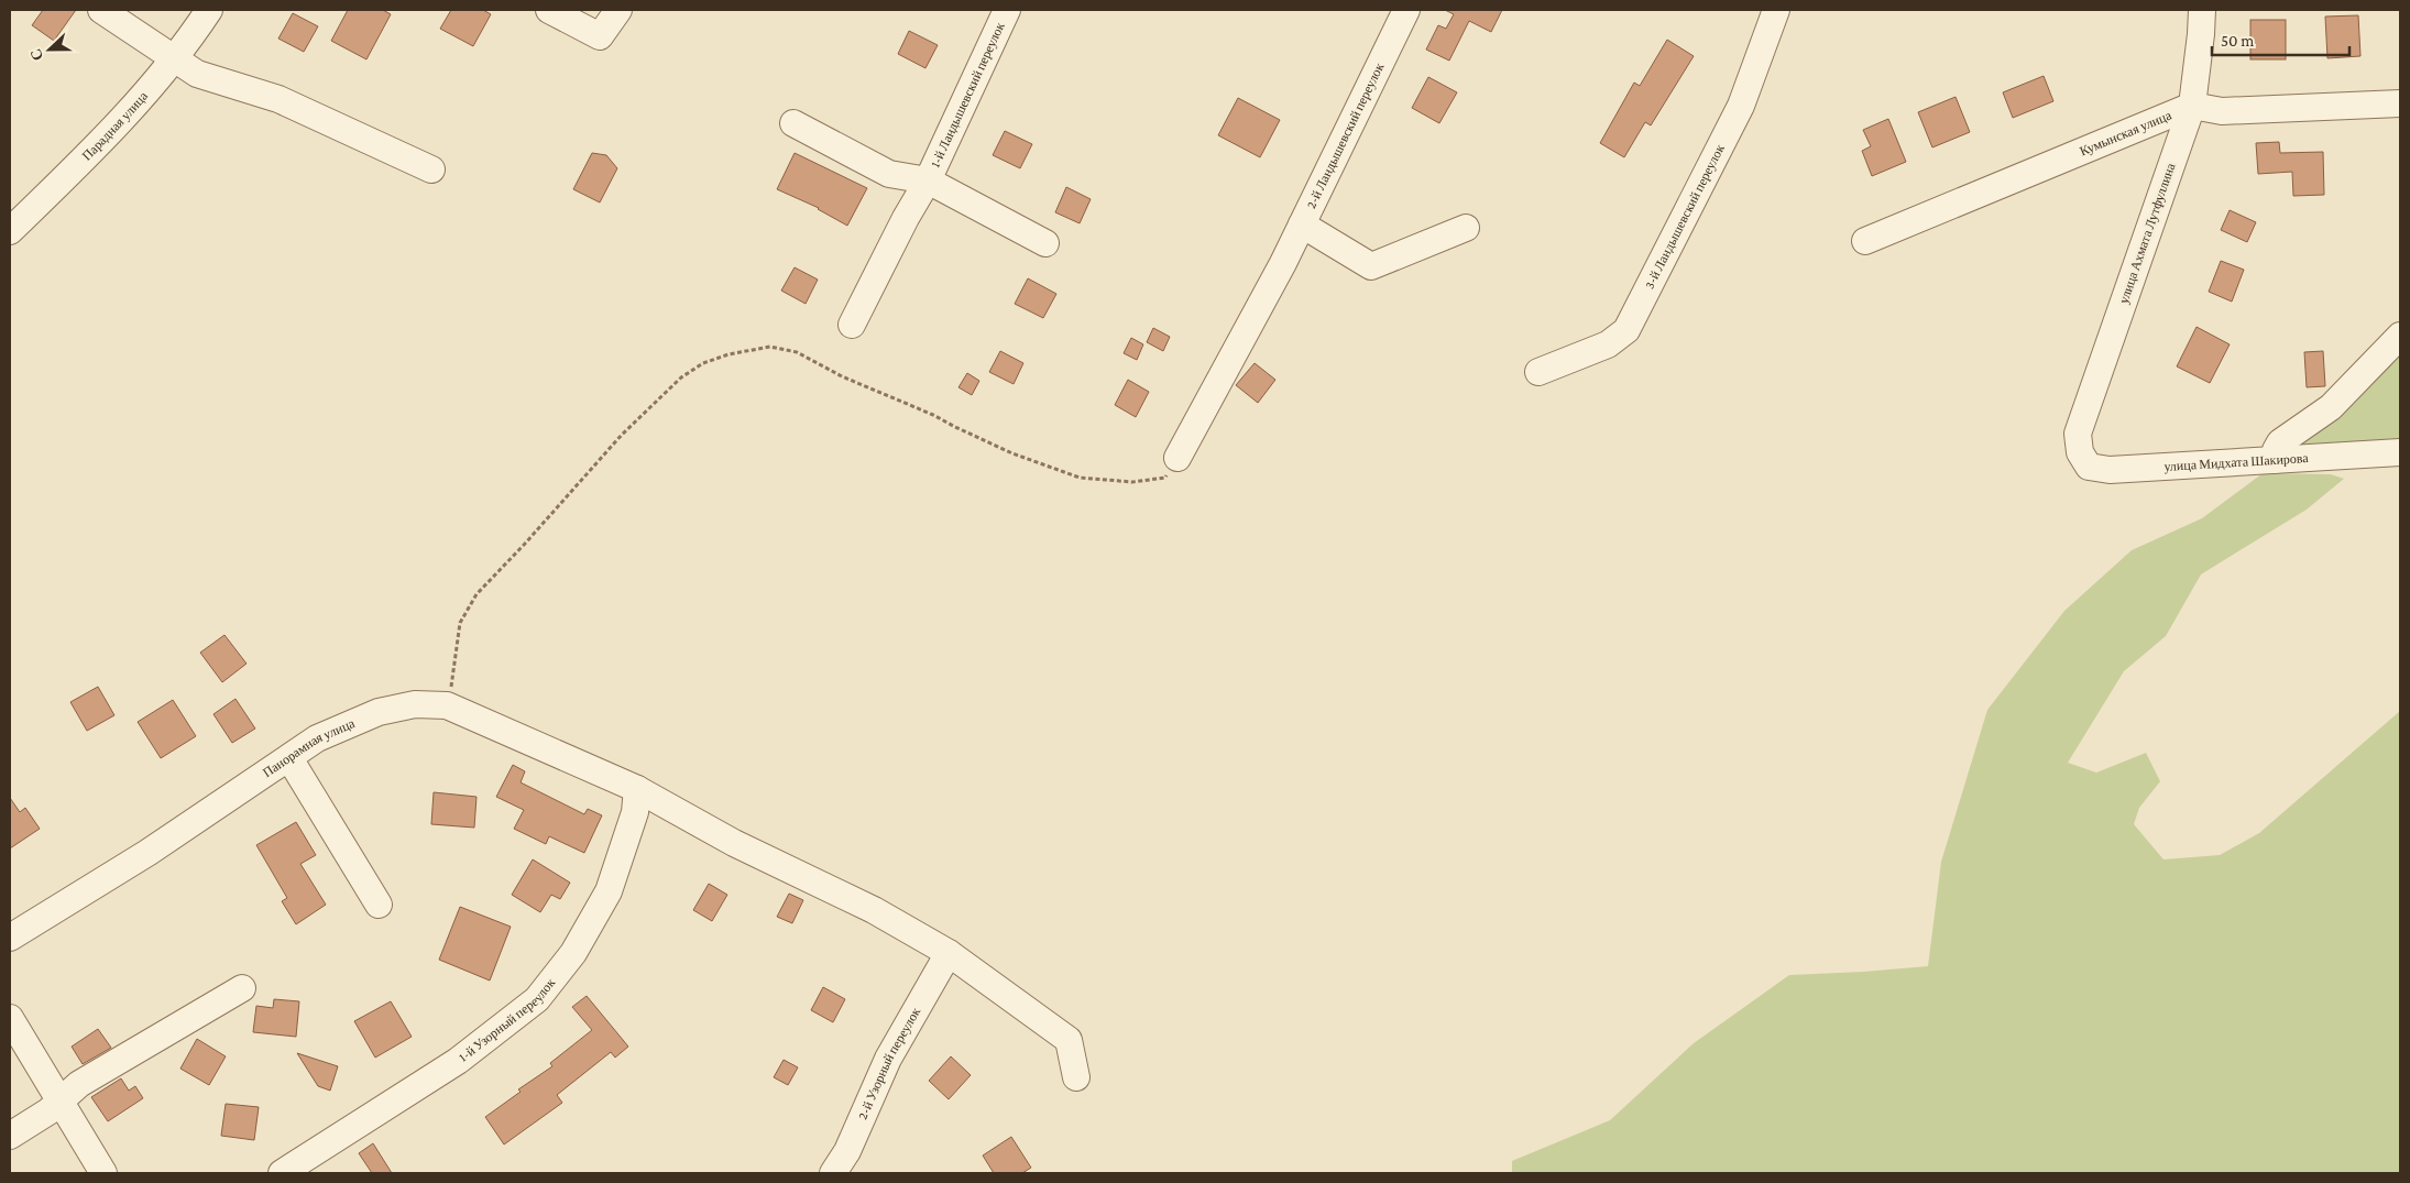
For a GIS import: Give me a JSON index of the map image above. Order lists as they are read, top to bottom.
{
  "streets": {
    "street": [
      "1-й Ландышевский переулок",
      "Парадная улица",
      "Кумынская улица",
      "2-й Ландышевский переулок",
      "3-й Ландышевский переулок",
      "улица Ахмата Лутфуллина",
      "улица Мидхата Шакирова",
      "Панорамная улица",
      "1-й Узорный переулок",
      "2-й Узорный переулок"
    ]
  },
  "crossings": [
    ["Кумынская улица", "улица Ахмата Лутфуллина"],
    ["улица Ахмата Лутфуллина", "улица Мидхата Шакирова"],
    ["Панорамная улица", "1-й Узорный переулок"],
    ["Панорамная улица", "2-й Узорный переулок"]
  ],
  "scale_bar": "50 m",
  "north": "left"
}
